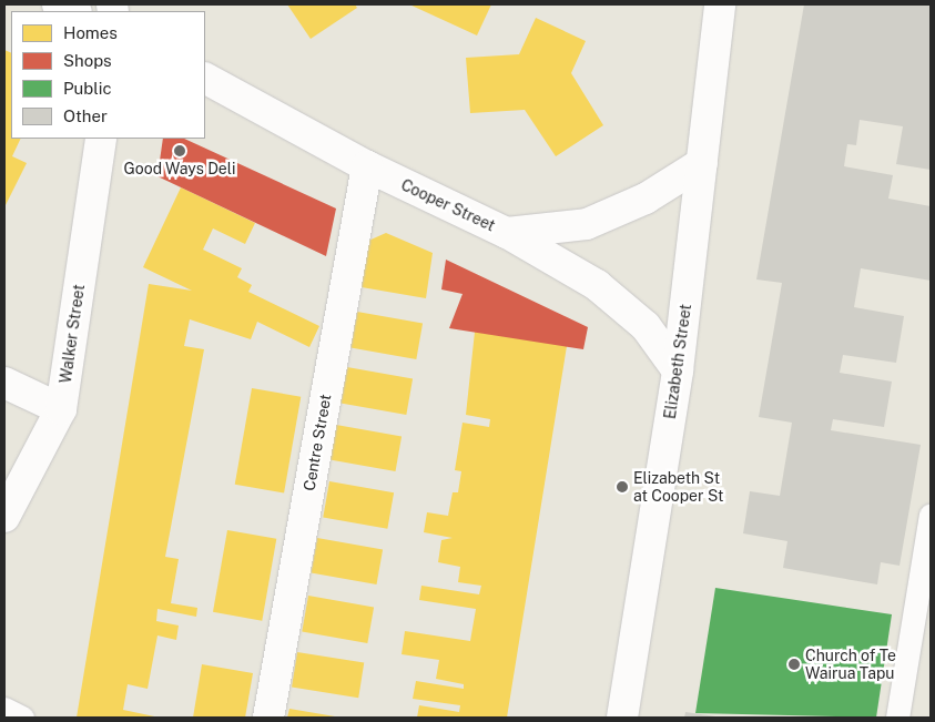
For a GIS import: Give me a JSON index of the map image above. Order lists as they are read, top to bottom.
{
  "streets": {
    "street": [
      "Cooper Street",
      "Walker Street",
      "Elizabeth Street",
      "Centre Street"
    ]
  },
  "crossings": [
    ["Cooper Street", "Elizabeth Street"],
    ["Cooper Street", "Centre Street"]
  ],
  "places": ["Good Ways Deli", "Elizabeth St at Cooper St", "Church of Te Wairua Tapu"],
  "legend": [
    "Homes",
    "Shops",
    "Public",
    "Other"
  ]
}
